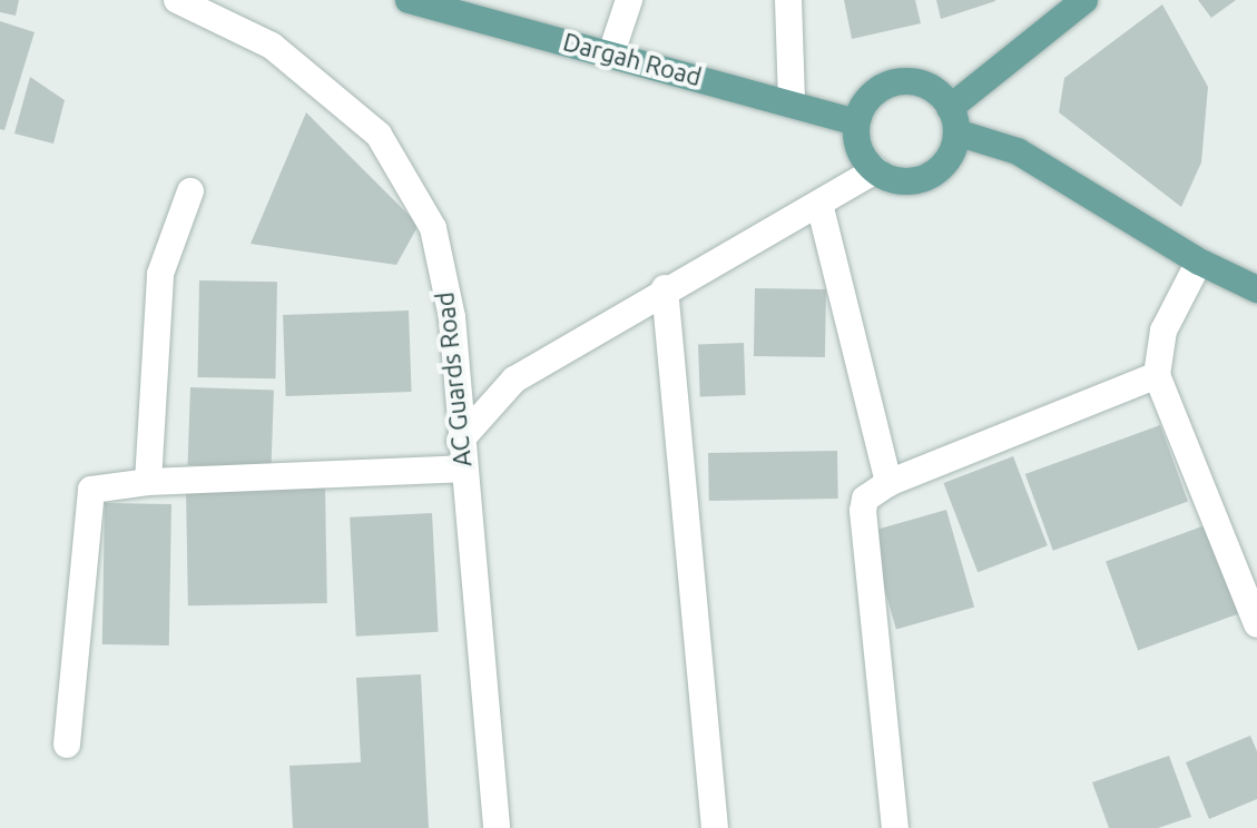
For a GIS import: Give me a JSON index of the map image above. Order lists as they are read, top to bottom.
{
  "streets": {
    "main road": ["Dargah Road"],
    "street": ["AC Guards Road"]
  }
}
